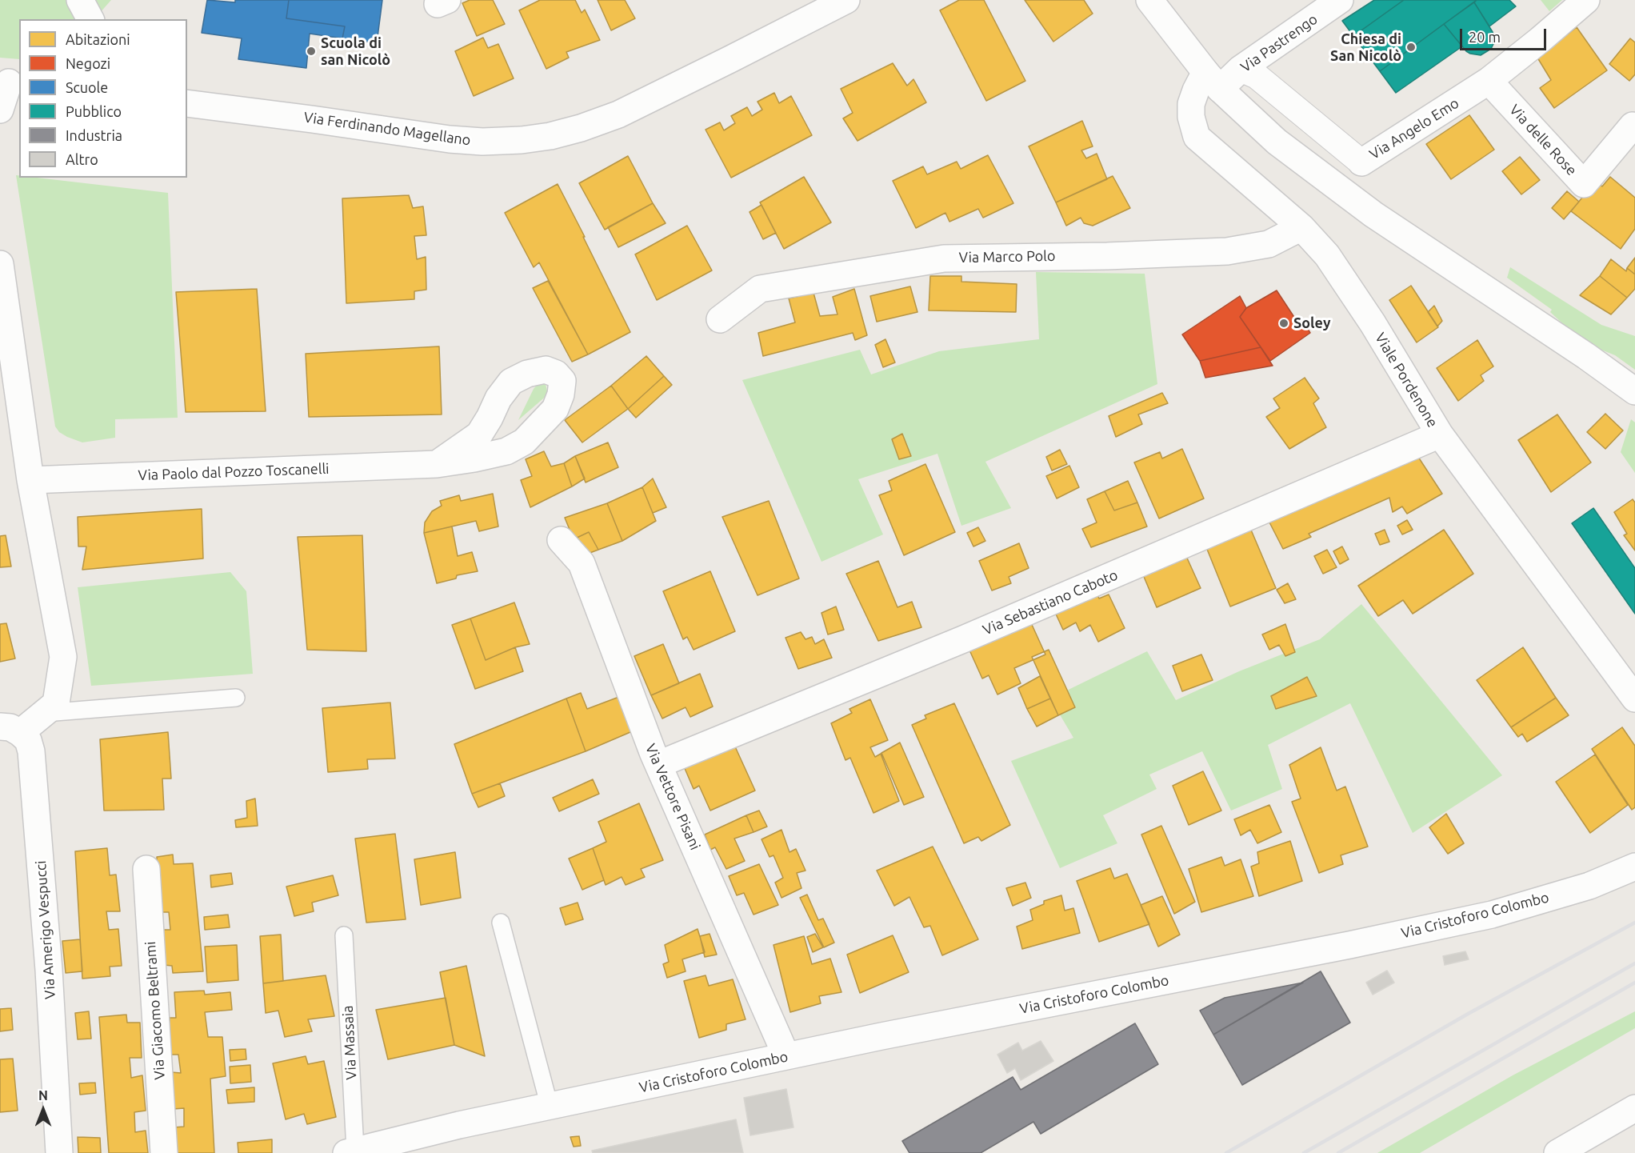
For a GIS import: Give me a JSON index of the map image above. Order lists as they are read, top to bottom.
{
  "streets": {
    "street": [
      "Via Pastrengo",
      "Via Ferdinando Magellano",
      "Via Angelo Emo",
      "Via delle Rose",
      "Via Marco Polo",
      "Viale Pordenone",
      "Via Paolo dal Pozzo Toscanelli",
      "Via Sebastiano Caboto",
      "Via Vettore Pisani",
      "Via Cristoforo Colombo",
      "Via Amerigo Vespucci",
      "Via Giacomo Beltrami"
    ],
    "lane": ["Via Massaia"]
  },
  "crossings": [
    ["Via Pastrengo", "Via Angelo Emo"],
    ["Via Pastrengo", "Viale Pordenone"],
    ["Via Angelo Emo", "Via delle Rose"],
    ["Via Marco Polo", "Viale Pordenone"],
    ["Viale Pordenone", "Via Sebastiano Caboto"],
    ["Via Sebastiano Caboto", "Via Vettore Pisani"],
    ["Via Vettore Pisani", "Via Cristoforo Colombo"],
    ["Via Cristoforo Colombo", "Via Massaia"]
  ],
  "places": ["Chiesa di San Nicolò", "Scuola di san Nicolò", "Soley"],
  "legend": [
    "Abitazioni",
    "Negozi",
    "Scuole",
    "Pubblico",
    "Industria",
    "Altro"
  ],
  "scale_bar": "20 m",
  "north": "top"
}
